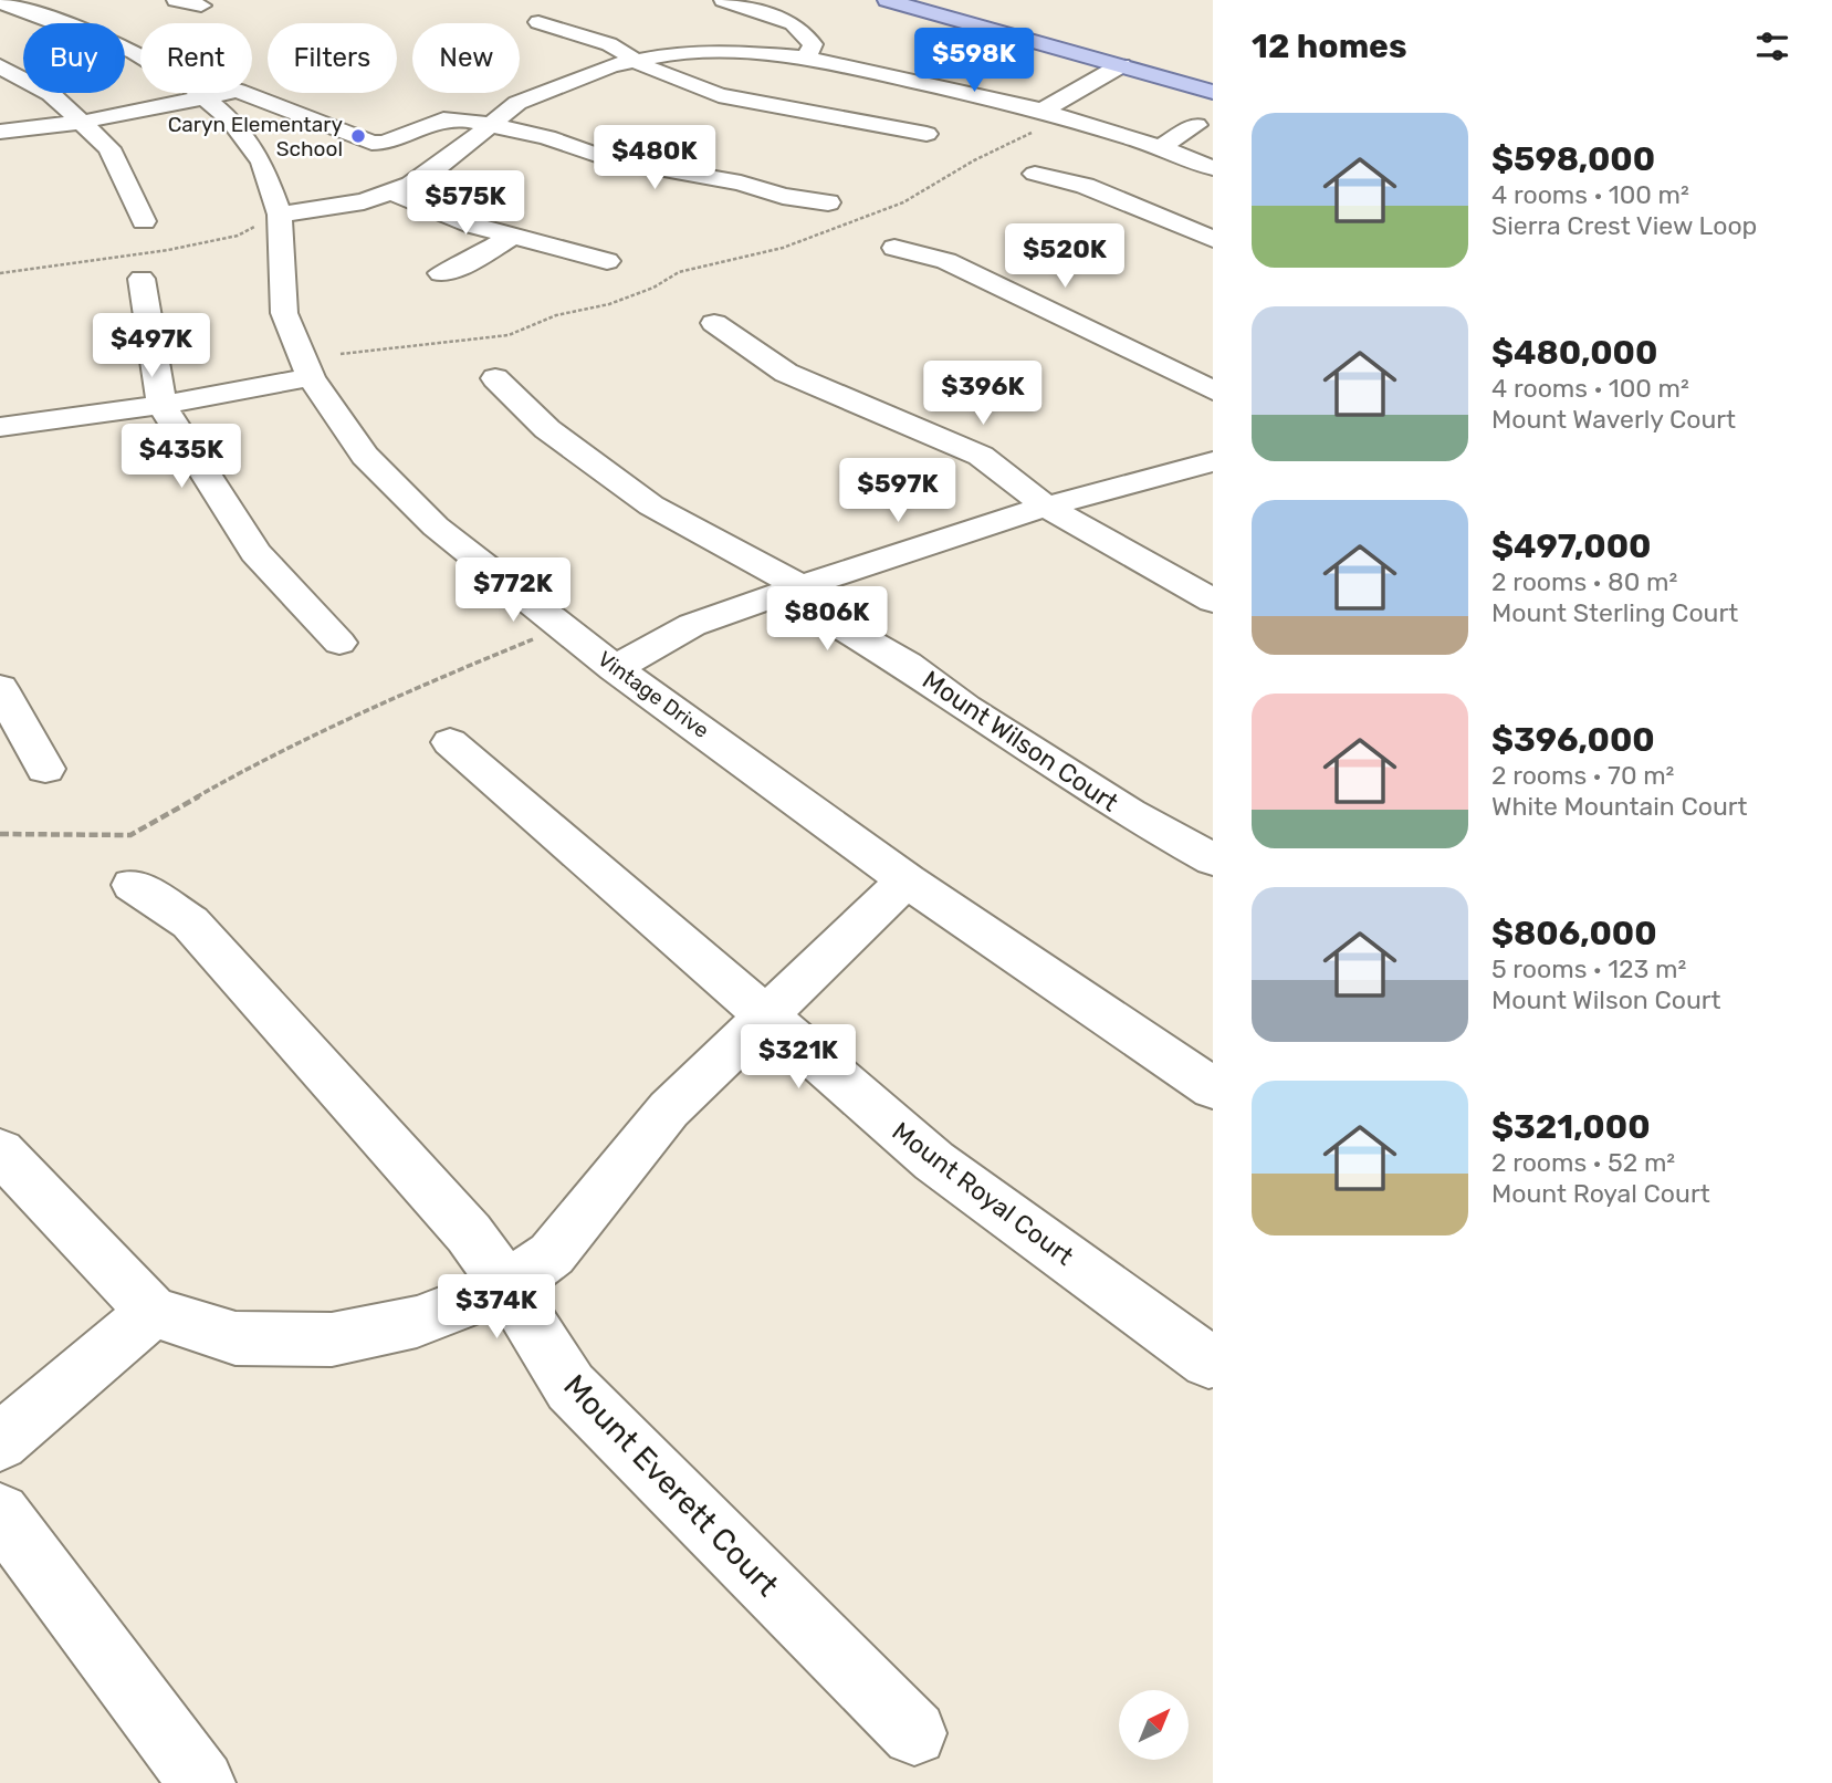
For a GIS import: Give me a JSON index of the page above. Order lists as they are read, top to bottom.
{
  "streets": {
    "street": [
      "Vintage Drive",
      "Mount Wilson Court",
      "Mount Royal Court",
      "Mount Everett Court"
    ]
  },
  "places": ["Caryn Elementary School"],
  "north": "top right",
  "page": {
    "heading": "12 homes",
    "chip": [
      "Buy",
      "Rent",
      "Filters",
      "New"
    ],
    "price": [
      "$598K",
      "$480K",
      "$575K",
      "$520K",
      "$497K",
      "$396K",
      "$435K",
      "$597K",
      "$772K",
      "$806K",
      "$321K",
      "$374K"
    ],
    "list": [
      {
        "name": "$598,000",
        "note": "4 rooms · 100 m² · Sierra Crest View Loop"
      },
      {
        "name": "$480,000",
        "note": "4 rooms · 100 m² · Mount Waverly Court"
      },
      {
        "name": "$497,000",
        "note": "2 rooms · 80 m² · Mount Sterling Court"
      },
      {
        "name": "$396,000",
        "note": "2 rooms · 70 m² · White Mountain Court"
      },
      {
        "name": "$806,000",
        "note": "5 rooms · 123 m² · Mount Wilson Court"
      },
      {
        "name": "$321,000",
        "note": "2 rooms · 52 m² · Mount Royal Court"
      }
    ]
  }
}
